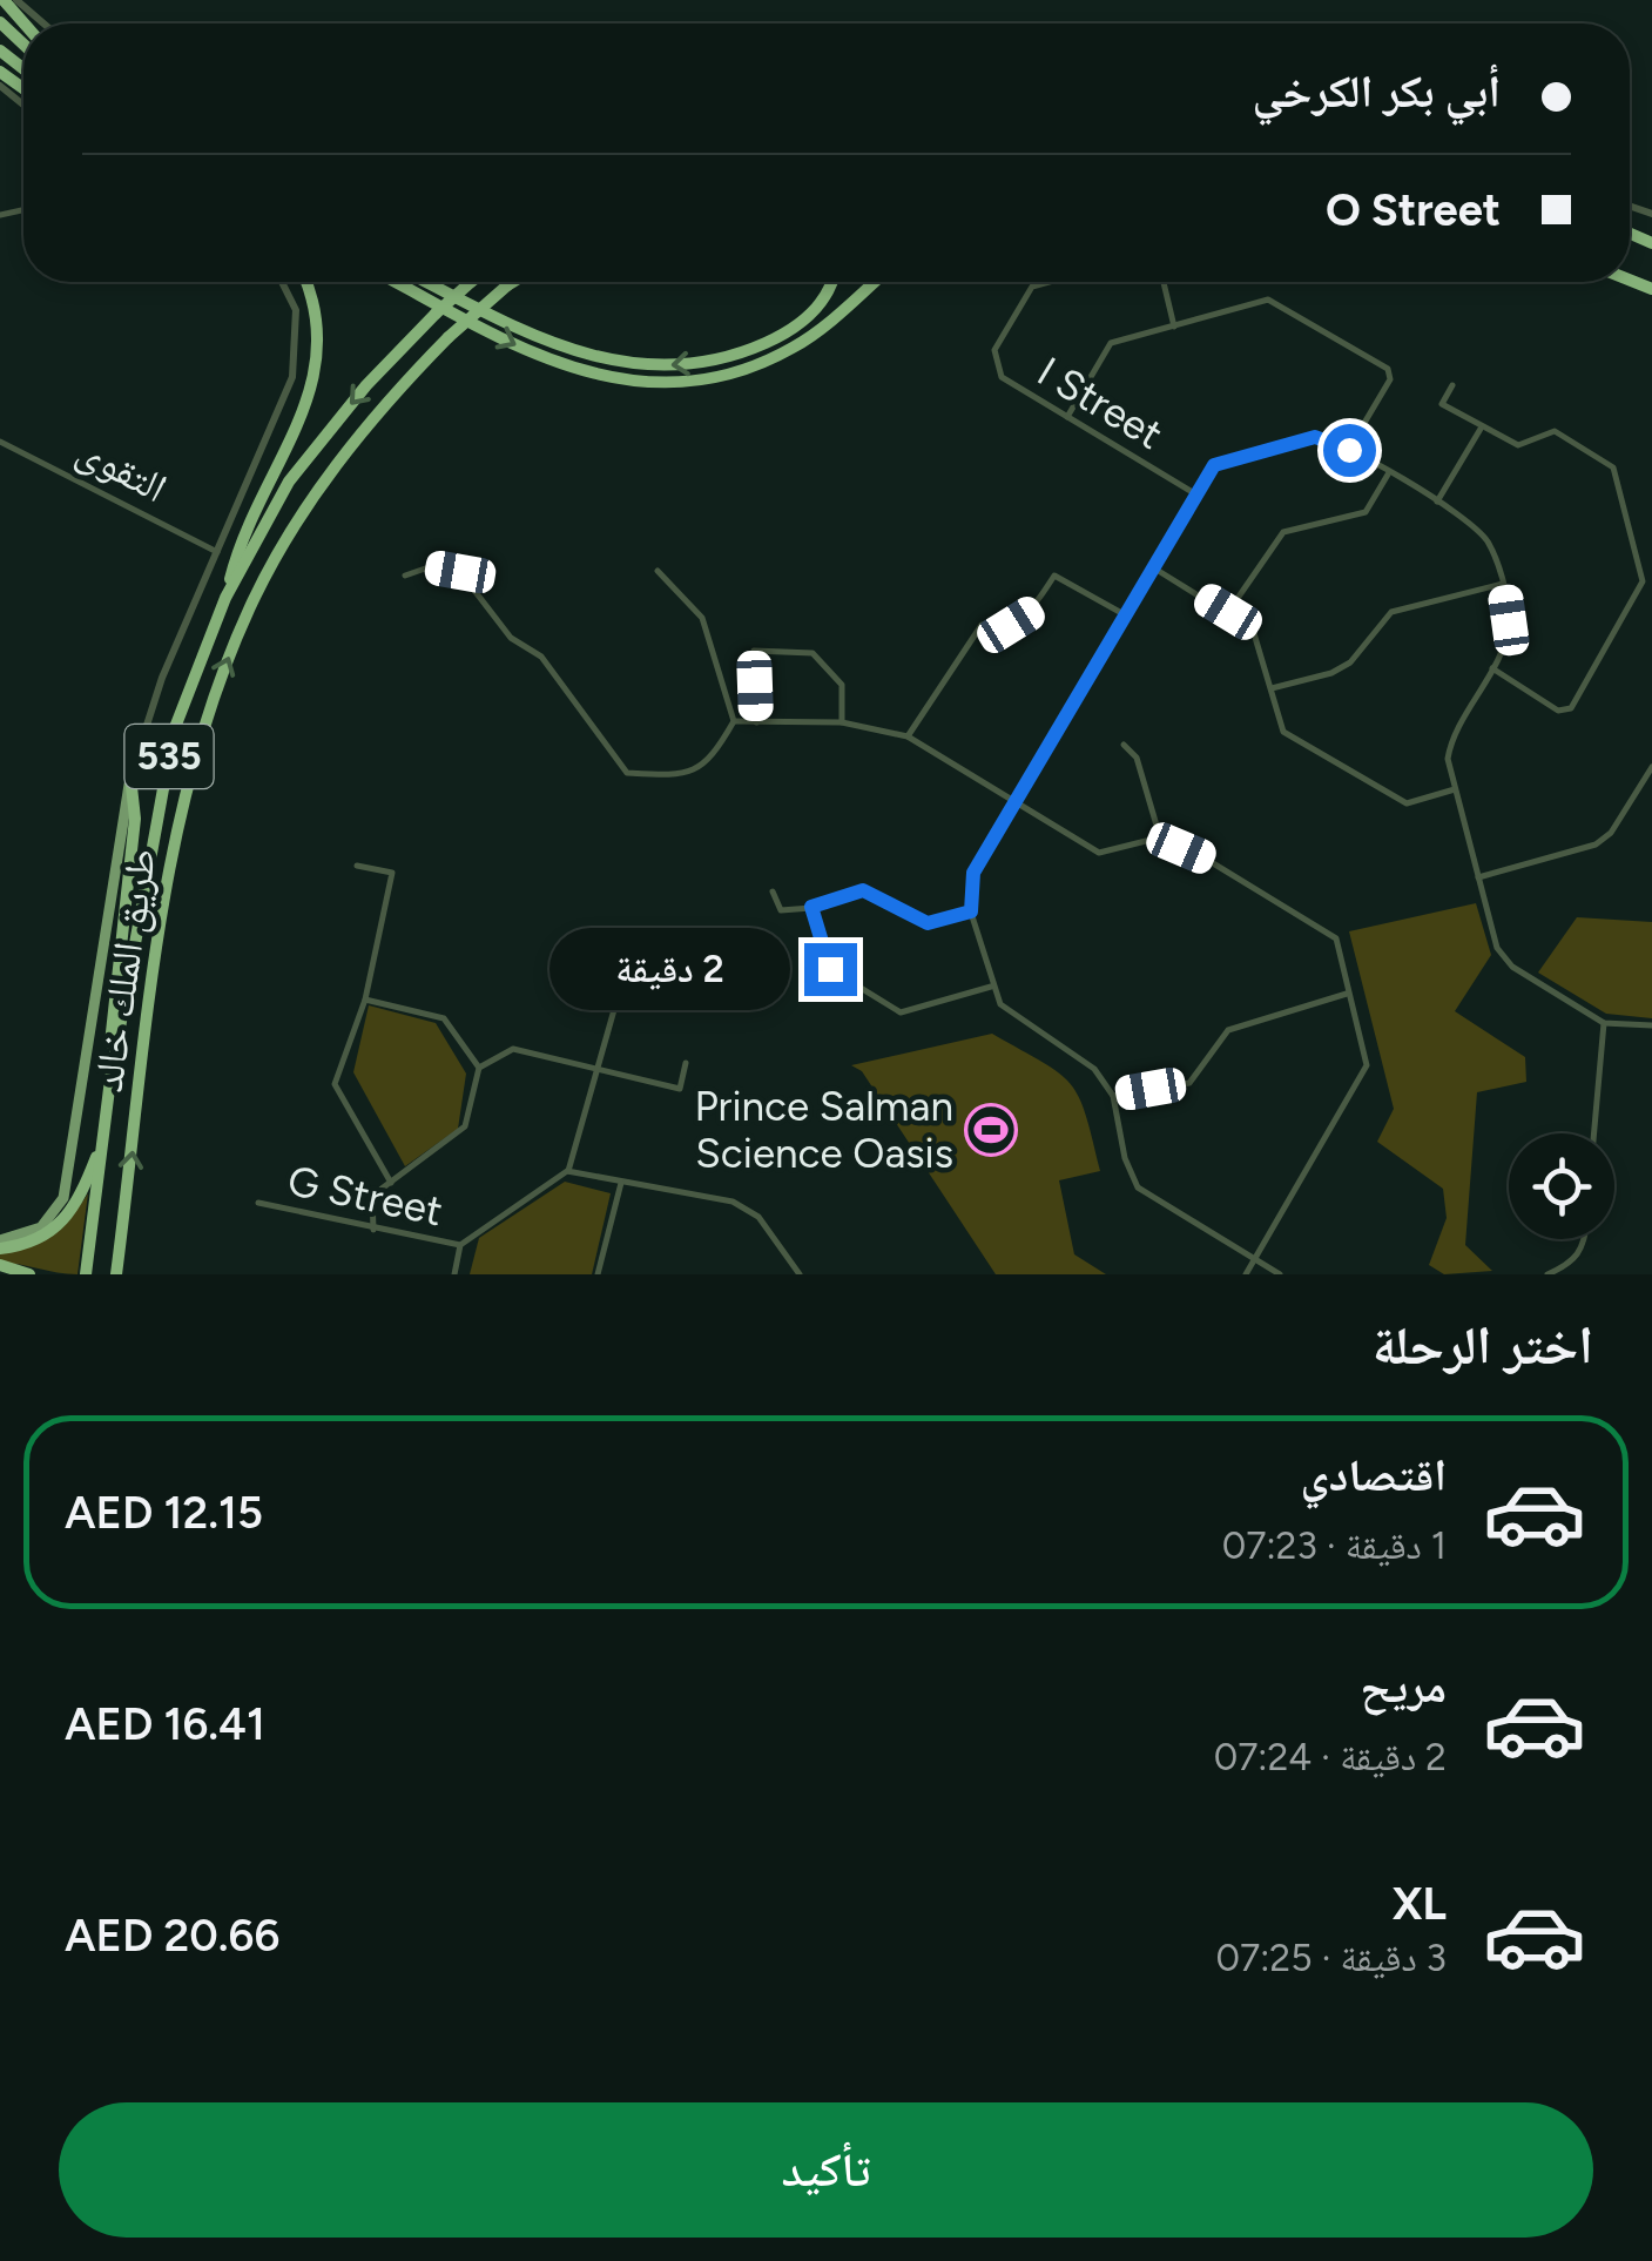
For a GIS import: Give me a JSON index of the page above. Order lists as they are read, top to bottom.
{
  "streets": {
    "highway": ["535", "طريق الملك خالد"],
    "street": ["I Street", "التقوى", "G Street"]
  },
  "places": {
    "sports": ["Prince Salman Science Oasis"]
  },
  "page": {
    "banner": ["أبي بكر الكرخي", "O Street"],
    "bubble": "2 دقيقة",
    "heading": "اختر الرحلة",
    "list": [
      {
        "name": "اقتصادي",
        "note": "1 دقيقة · 07:23",
        "value": "AED 12.15"
      },
      {
        "name": "مريح",
        "note": "2 دقيقة · 07:24",
        "value": "AED 16.41"
      },
      {
        "name": "XL",
        "note": "3 دقيقة · 07:25",
        "value": "AED 20.66"
      }
    ],
    "buttons": "تأكيد"
  }
}
